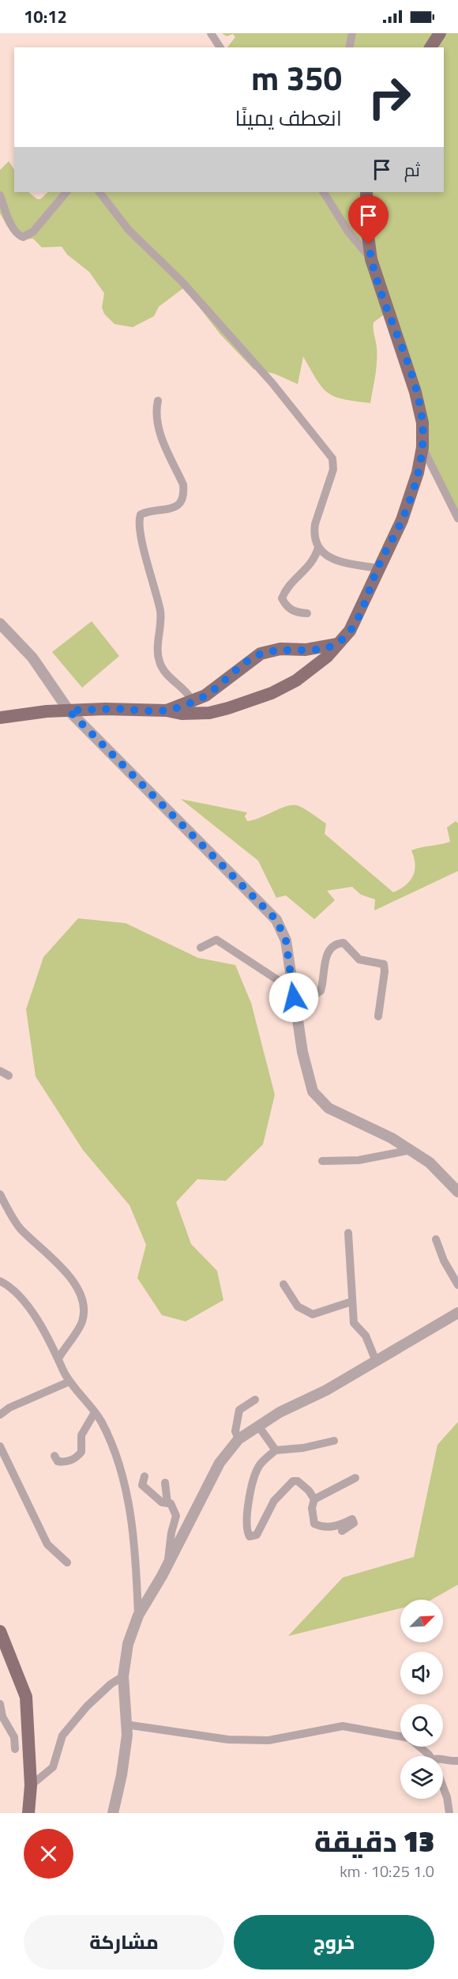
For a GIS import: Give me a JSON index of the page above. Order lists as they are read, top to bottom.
{
  "north": "top right",
  "page": {
    "status": "10:12",
    "turn": ["350 m", "انعطف يمينًا"],
    "then": "ثم",
    "heading": ["13 دقيقة", "1.0 km · 10:25"],
    "buttons": ["خروج", "مشاركة"]
  }
}
